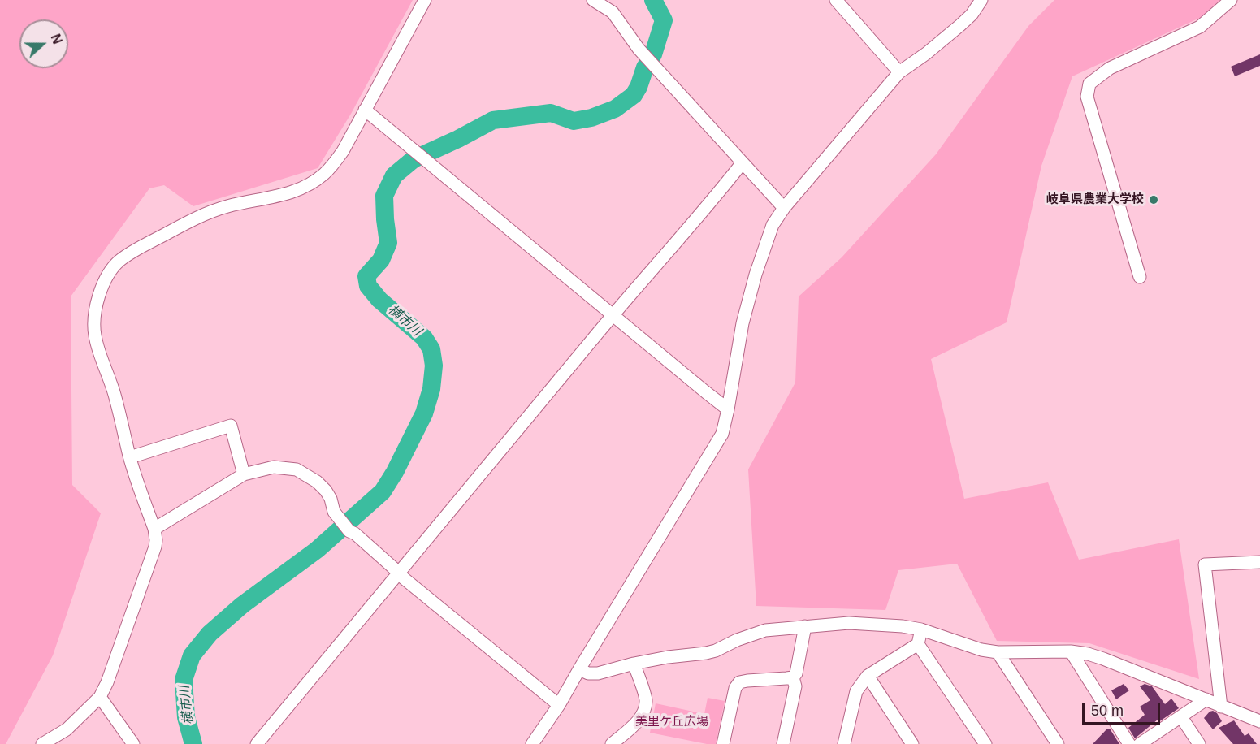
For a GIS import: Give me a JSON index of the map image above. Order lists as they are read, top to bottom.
{
  "water": ["横市川"],
  "parks": ["美里ケ丘広場"],
  "places": ["岐阜県農業大学校"],
  "scale_bar": "50 m",
  "north": "right"
}
